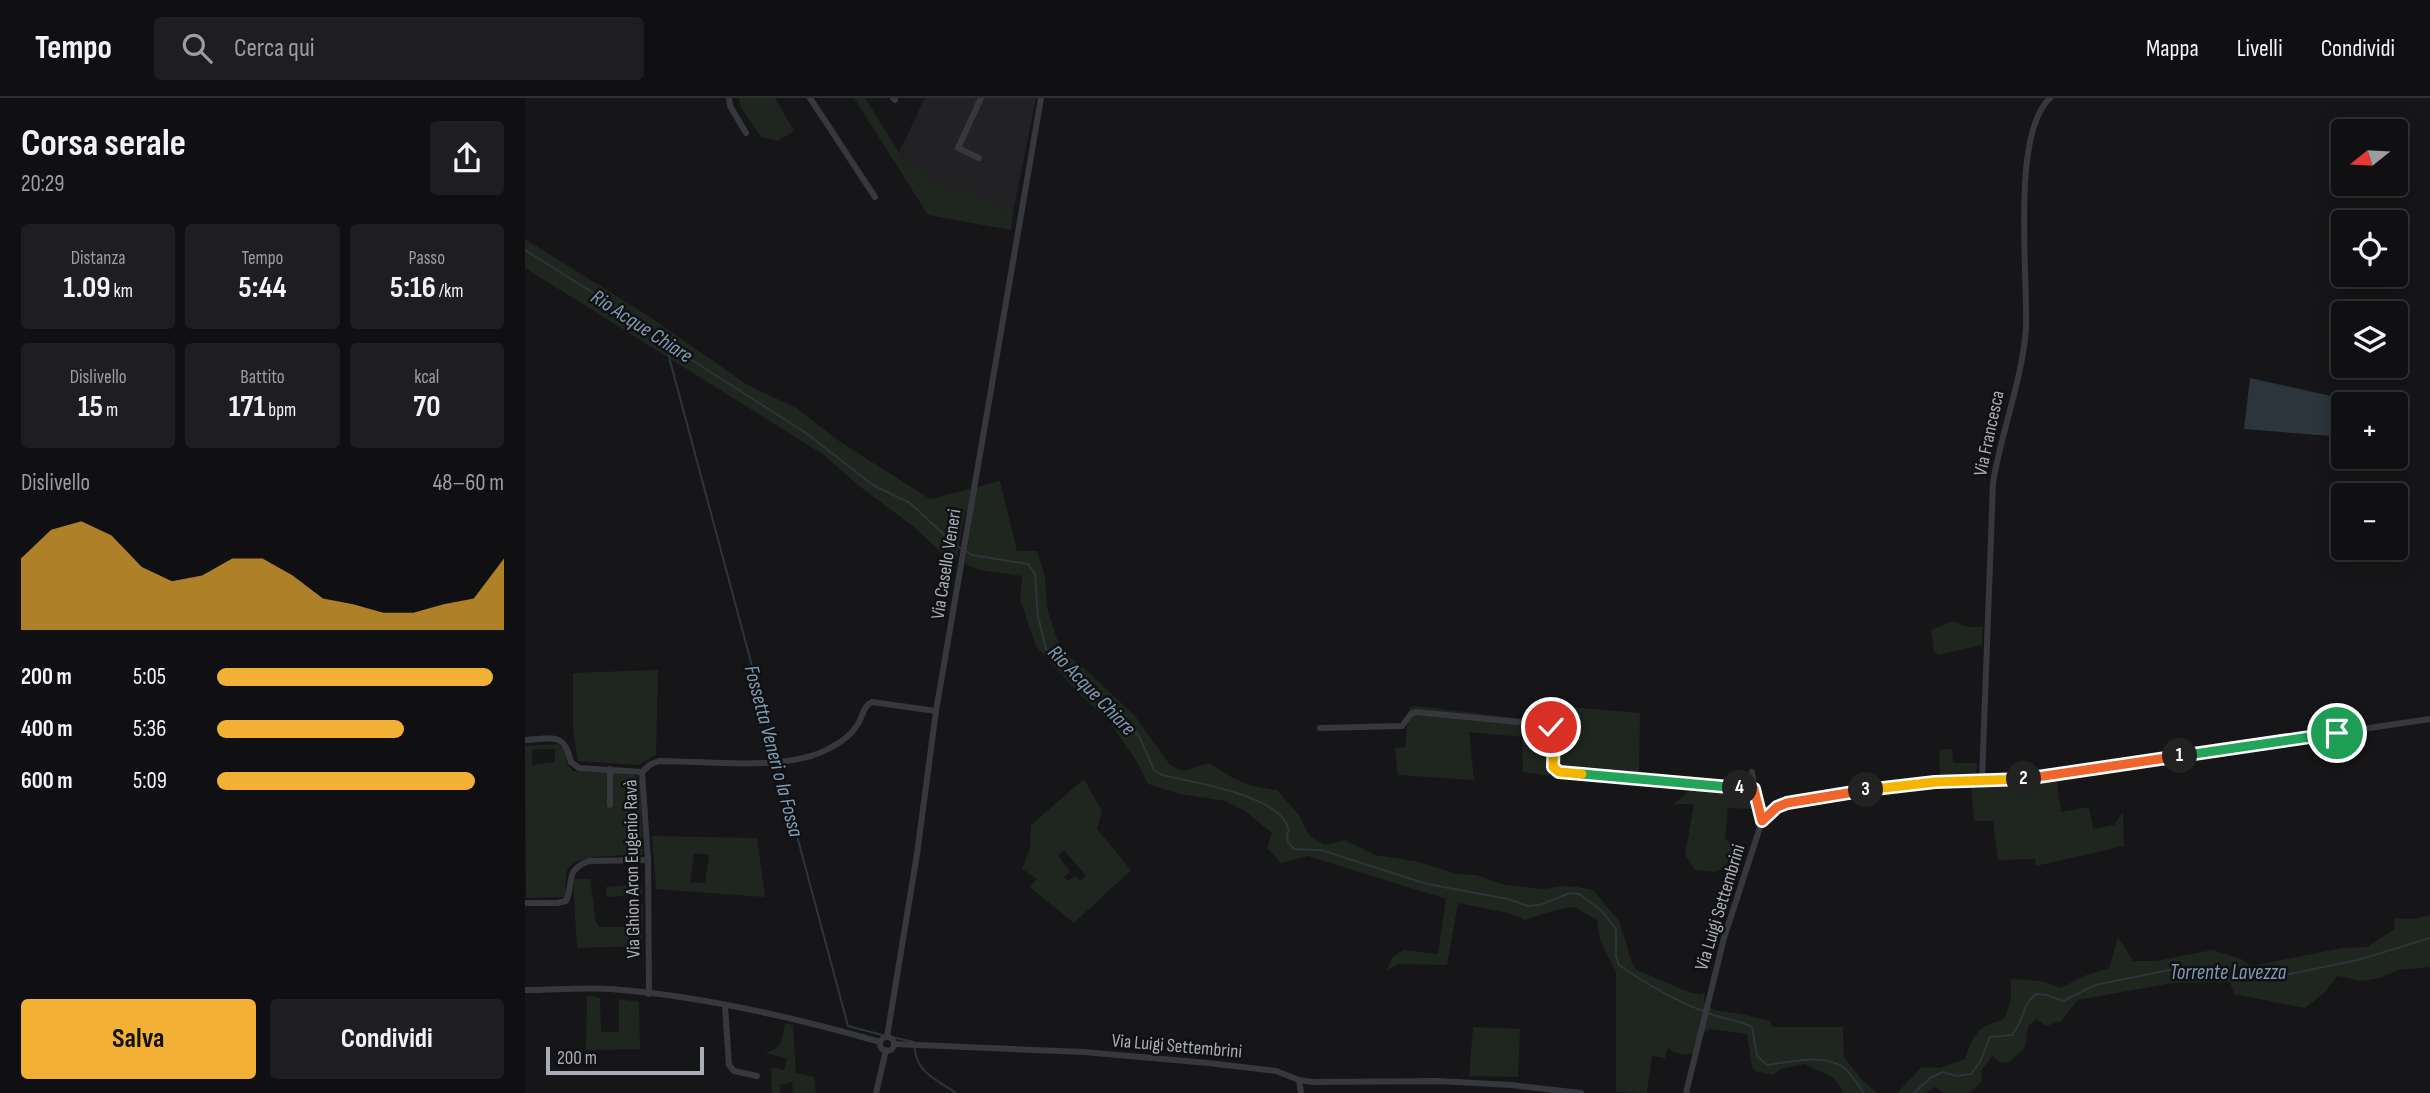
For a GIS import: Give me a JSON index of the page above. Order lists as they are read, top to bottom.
{
  "streets": {
    "street": [
      "Via Francesca",
      "Via Casello Veneri",
      "Via Ghion Aron Eugenio Ravà",
      "Via Luigi Settembrini"
    ]
  },
  "crossings": [
    ["Via Casello Veneri", "Via Ghion Aron Eugenio Ravà"],
    ["Via Casello Veneri", "Via Luigi Settembrini"]
  ],
  "water": ["Rio Acque Chiare", "Fossetta Veneri o la Fossa", "Torrente Lavezza"],
  "scale_bar": "200 m",
  "north": "left",
  "page": {
    "header": "Tempo",
    "search": "Cerca qui",
    "nav": ["Mappa", "Livelli", "Condividi"],
    "heading": ["Corsa serale", "20:29"],
    "map_buttons": ["+", "−"],
    "stats": [
      ["Distanza", "1.09 km"],
      ["Tempo", "5:44"],
      ["Passo", "5:16 /km"],
      ["Dislivello", "15 m"],
      ["Battito", "171 bpm"],
      ["kcal", "70"]
    ],
    "chart": ["Dislivello", "48–60 m"],
    "list": [
      {
        "name": "200 m",
        "note": "5:05"
      },
      {
        "name": "400 m",
        "note": "5:36"
      },
      {
        "name": "600 m",
        "note": "5:09"
      }
    ],
    "pins": [
      "1",
      "2",
      "4",
      "3"
    ],
    "buttons": ["Salva", "Condividi"],
    "scale": "200 m"
  }
}
